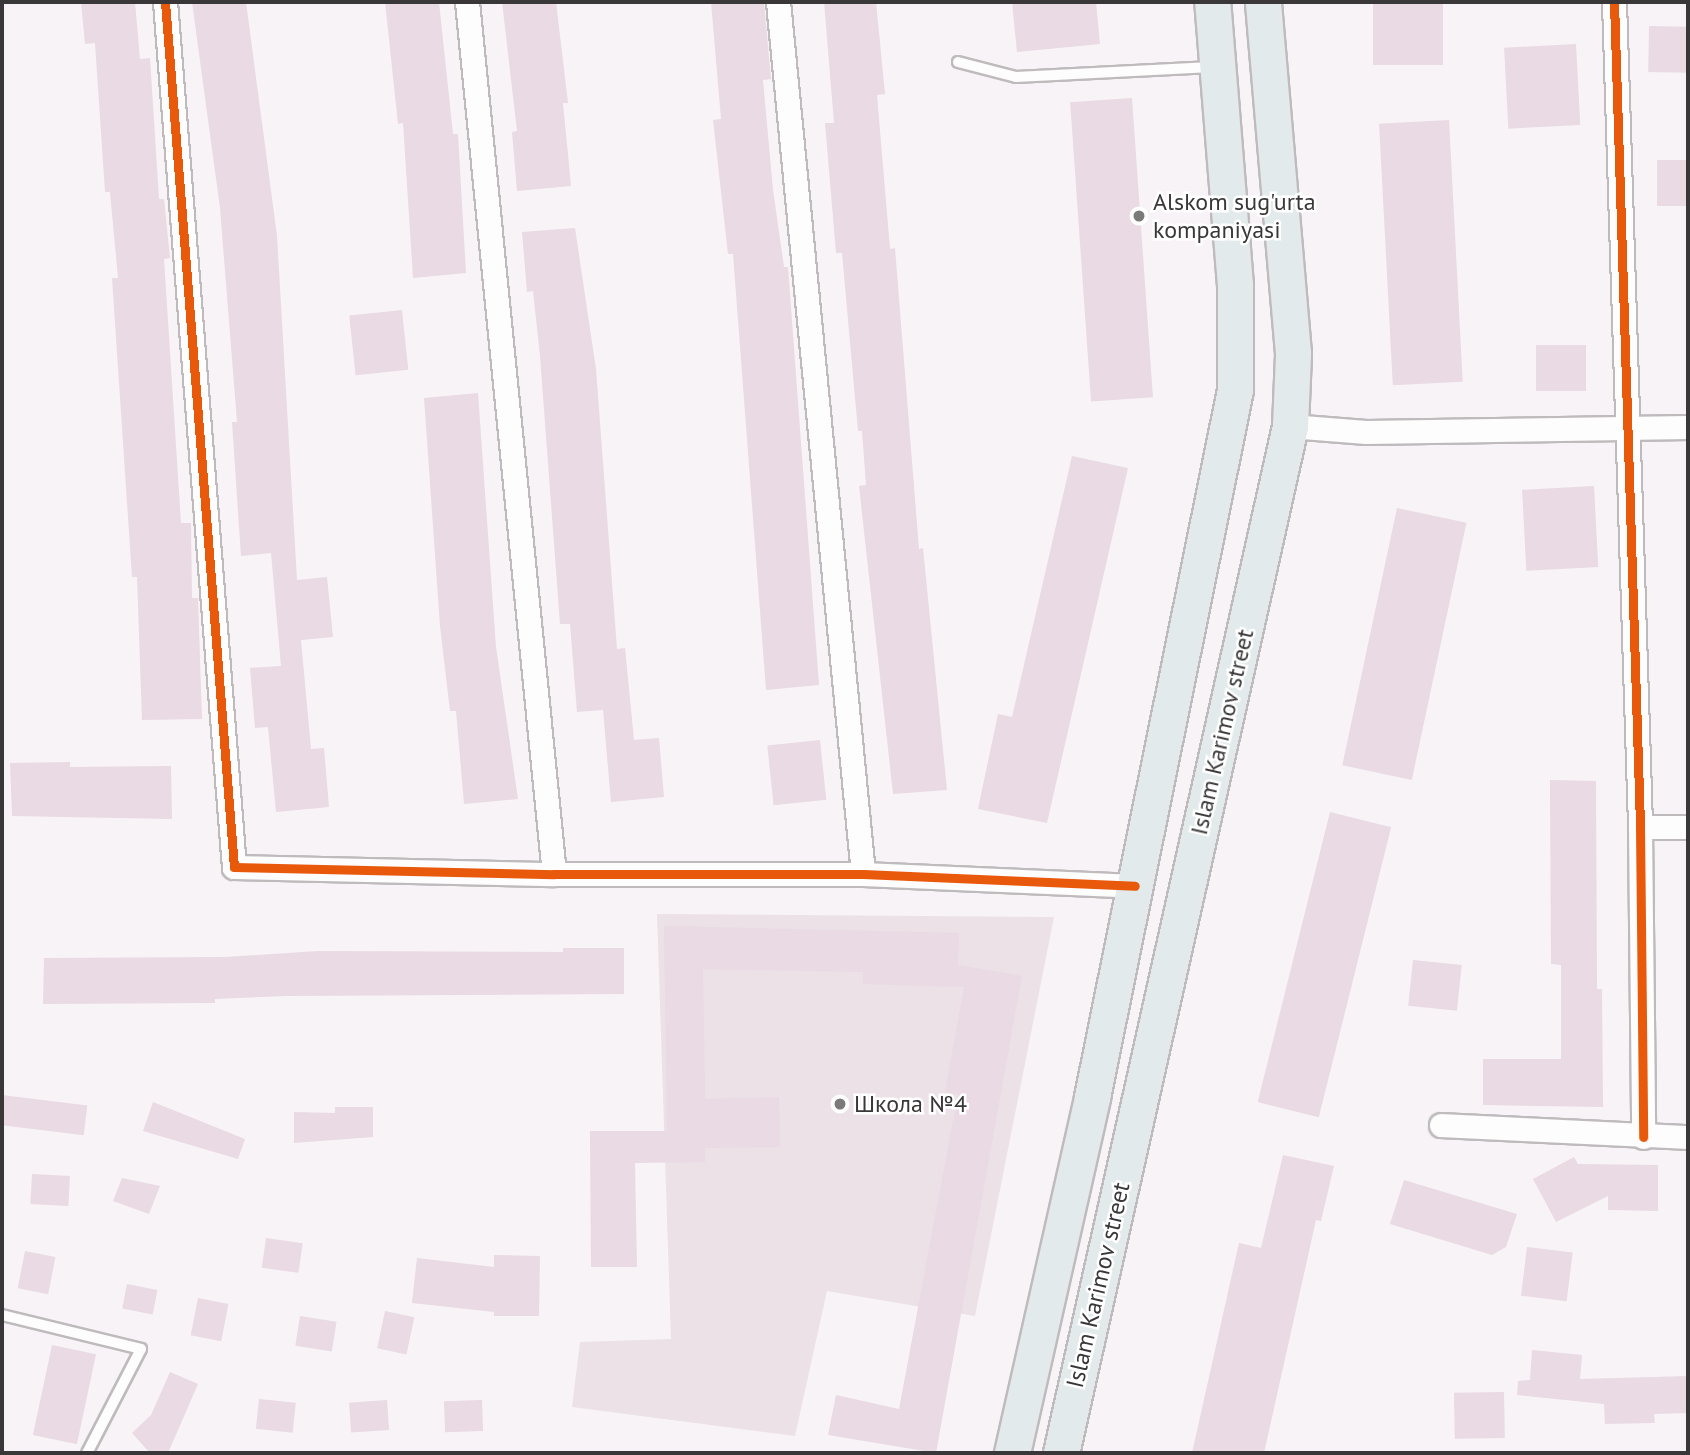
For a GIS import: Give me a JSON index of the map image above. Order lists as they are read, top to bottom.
{
  "streets": {
    "main road": ["Islam Karimov street"]
  },
  "places": ["Alskom sug'urta kompaniyasi", "Школа №4"]
}
